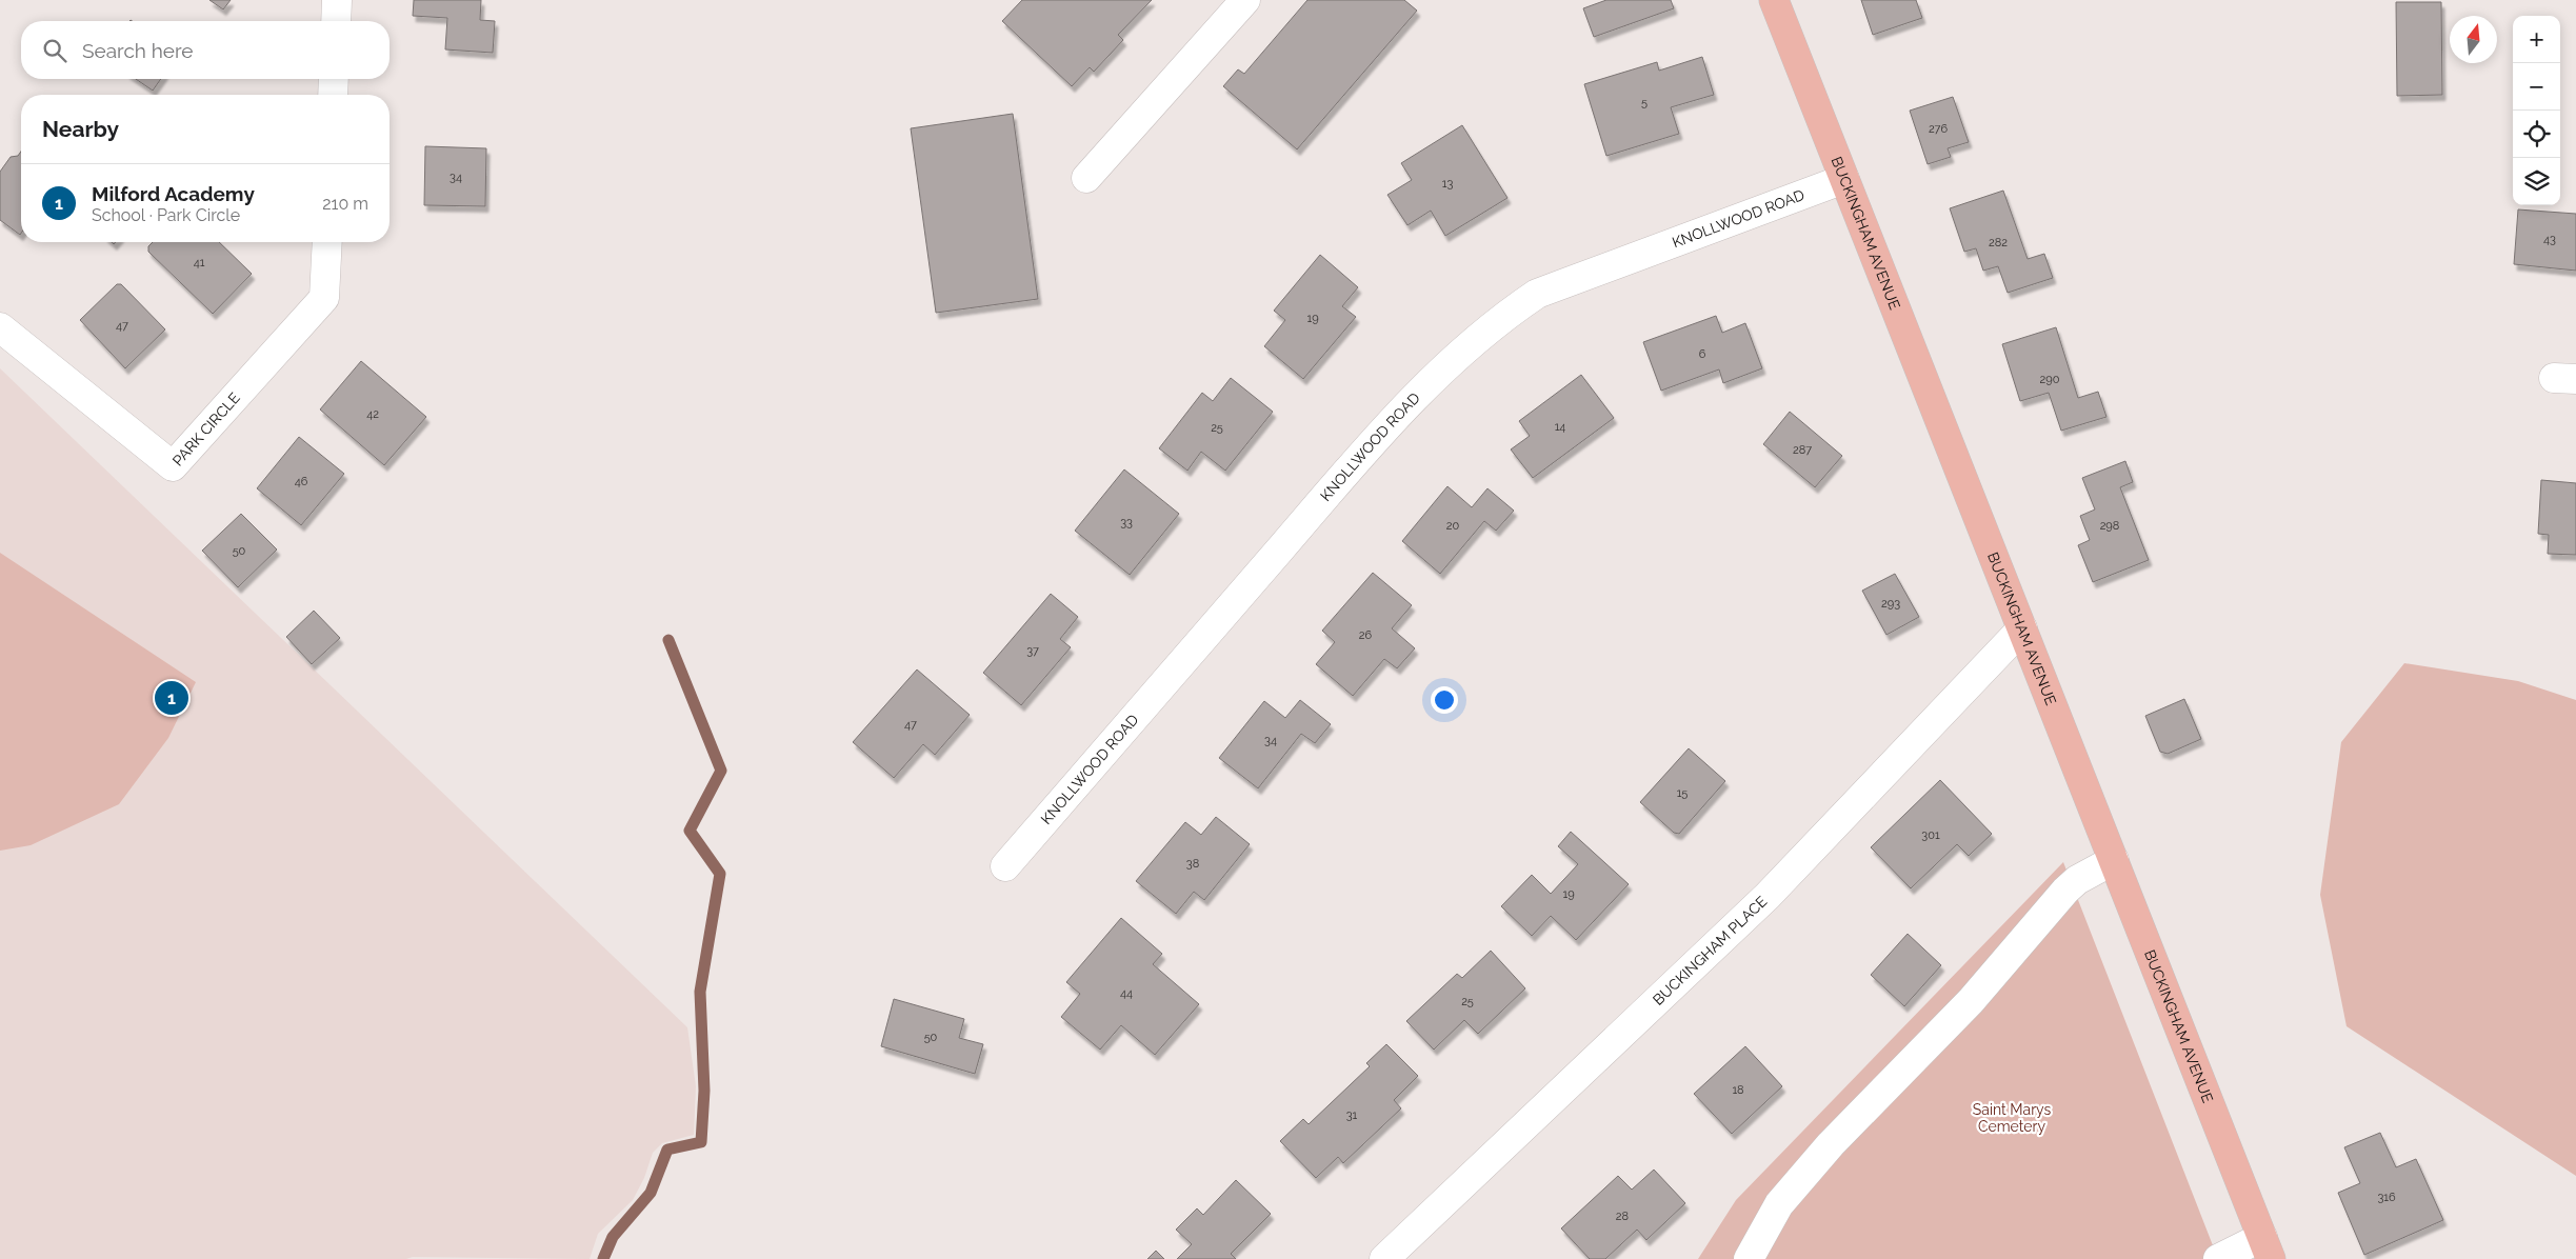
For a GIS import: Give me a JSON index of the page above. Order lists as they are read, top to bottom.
{
  "streets": {
    "main road": ["BUCKINGHAM AVENUE"],
    "street": ["KNOLLWOOD ROAD", "PARK CIRCLE", "BUCKINGHAM PLACE"]
  },
  "crossings": [
    ["KNOLLWOOD ROAD", "BUCKINGHAM AVENUE"],
    ["BUCKINGHAM AVENUE", "BUCKINGHAM PLACE"]
  ],
  "parks": ["Saint Marys Cemetery"],
  "house_numbers": [
    "5",
    "276",
    "34",
    "13",
    "43",
    "282",
    "41",
    "19",
    "47",
    "6",
    "290",
    "42",
    "14",
    "25",
    "287",
    "46",
    "33",
    "20",
    "298",
    "50",
    "293",
    "26",
    "37",
    "47",
    "34",
    "15",
    "301",
    "38",
    "19",
    "44",
    "25",
    "50",
    "18",
    "31",
    "316",
    "28"
  ],
  "north": "top",
  "page": {
    "map_buttons": ["+", "−"],
    "search": "Search here",
    "heading": "Nearby",
    "list": [
      {
        "mark": "1",
        "name": "Milford Academy",
        "note": "School · Park Circle",
        "value": "210 m"
      }
    ],
    "pins": "1"
  }
}
